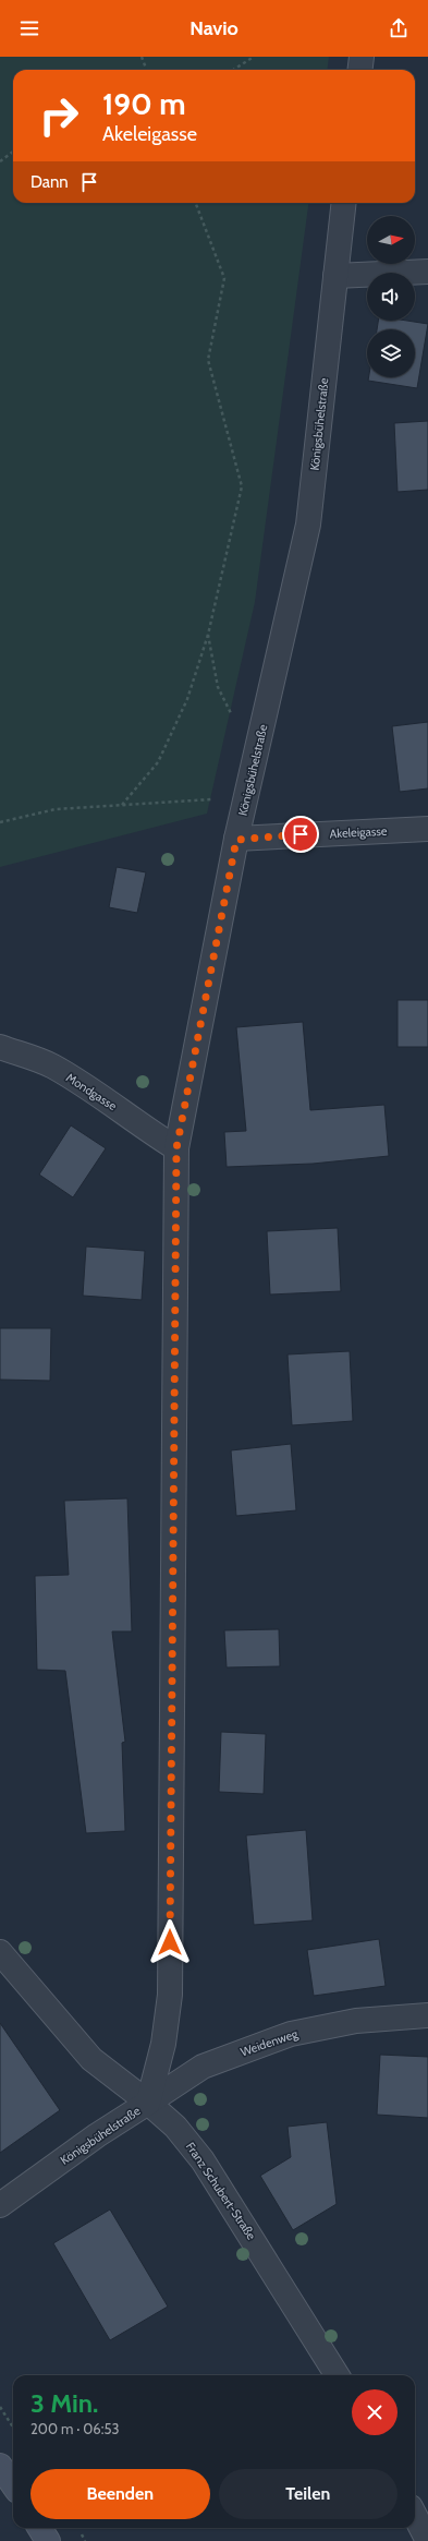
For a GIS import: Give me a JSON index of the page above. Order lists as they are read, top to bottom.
{
  "streets": {
    "street": [
      "Königsbühelstraße",
      "Akeleigasse",
      "Mondgasse",
      "Weidenweg",
      "Franz Schubert-Straße"
    ]
  },
  "crossings": [
    ["Königsbühelstraße", "Akeleigasse"],
    ["Königsbühelstraße", "Mondgasse"],
    ["Königsbühelstraße", "Weidenweg"],
    ["Königsbühelstraße", "Franz Schubert-Straße"],
    ["Weidenweg", "Franz Schubert-Straße"]
  ],
  "north": "right",
  "page": {
    "header": "Navio",
    "turn": ["190 m", "Akeleigasse"],
    "then": "Dann",
    "heading": ["3 Min.", "200 m · 06:53"],
    "buttons": ["Beenden", "Teilen"]
  }
}
